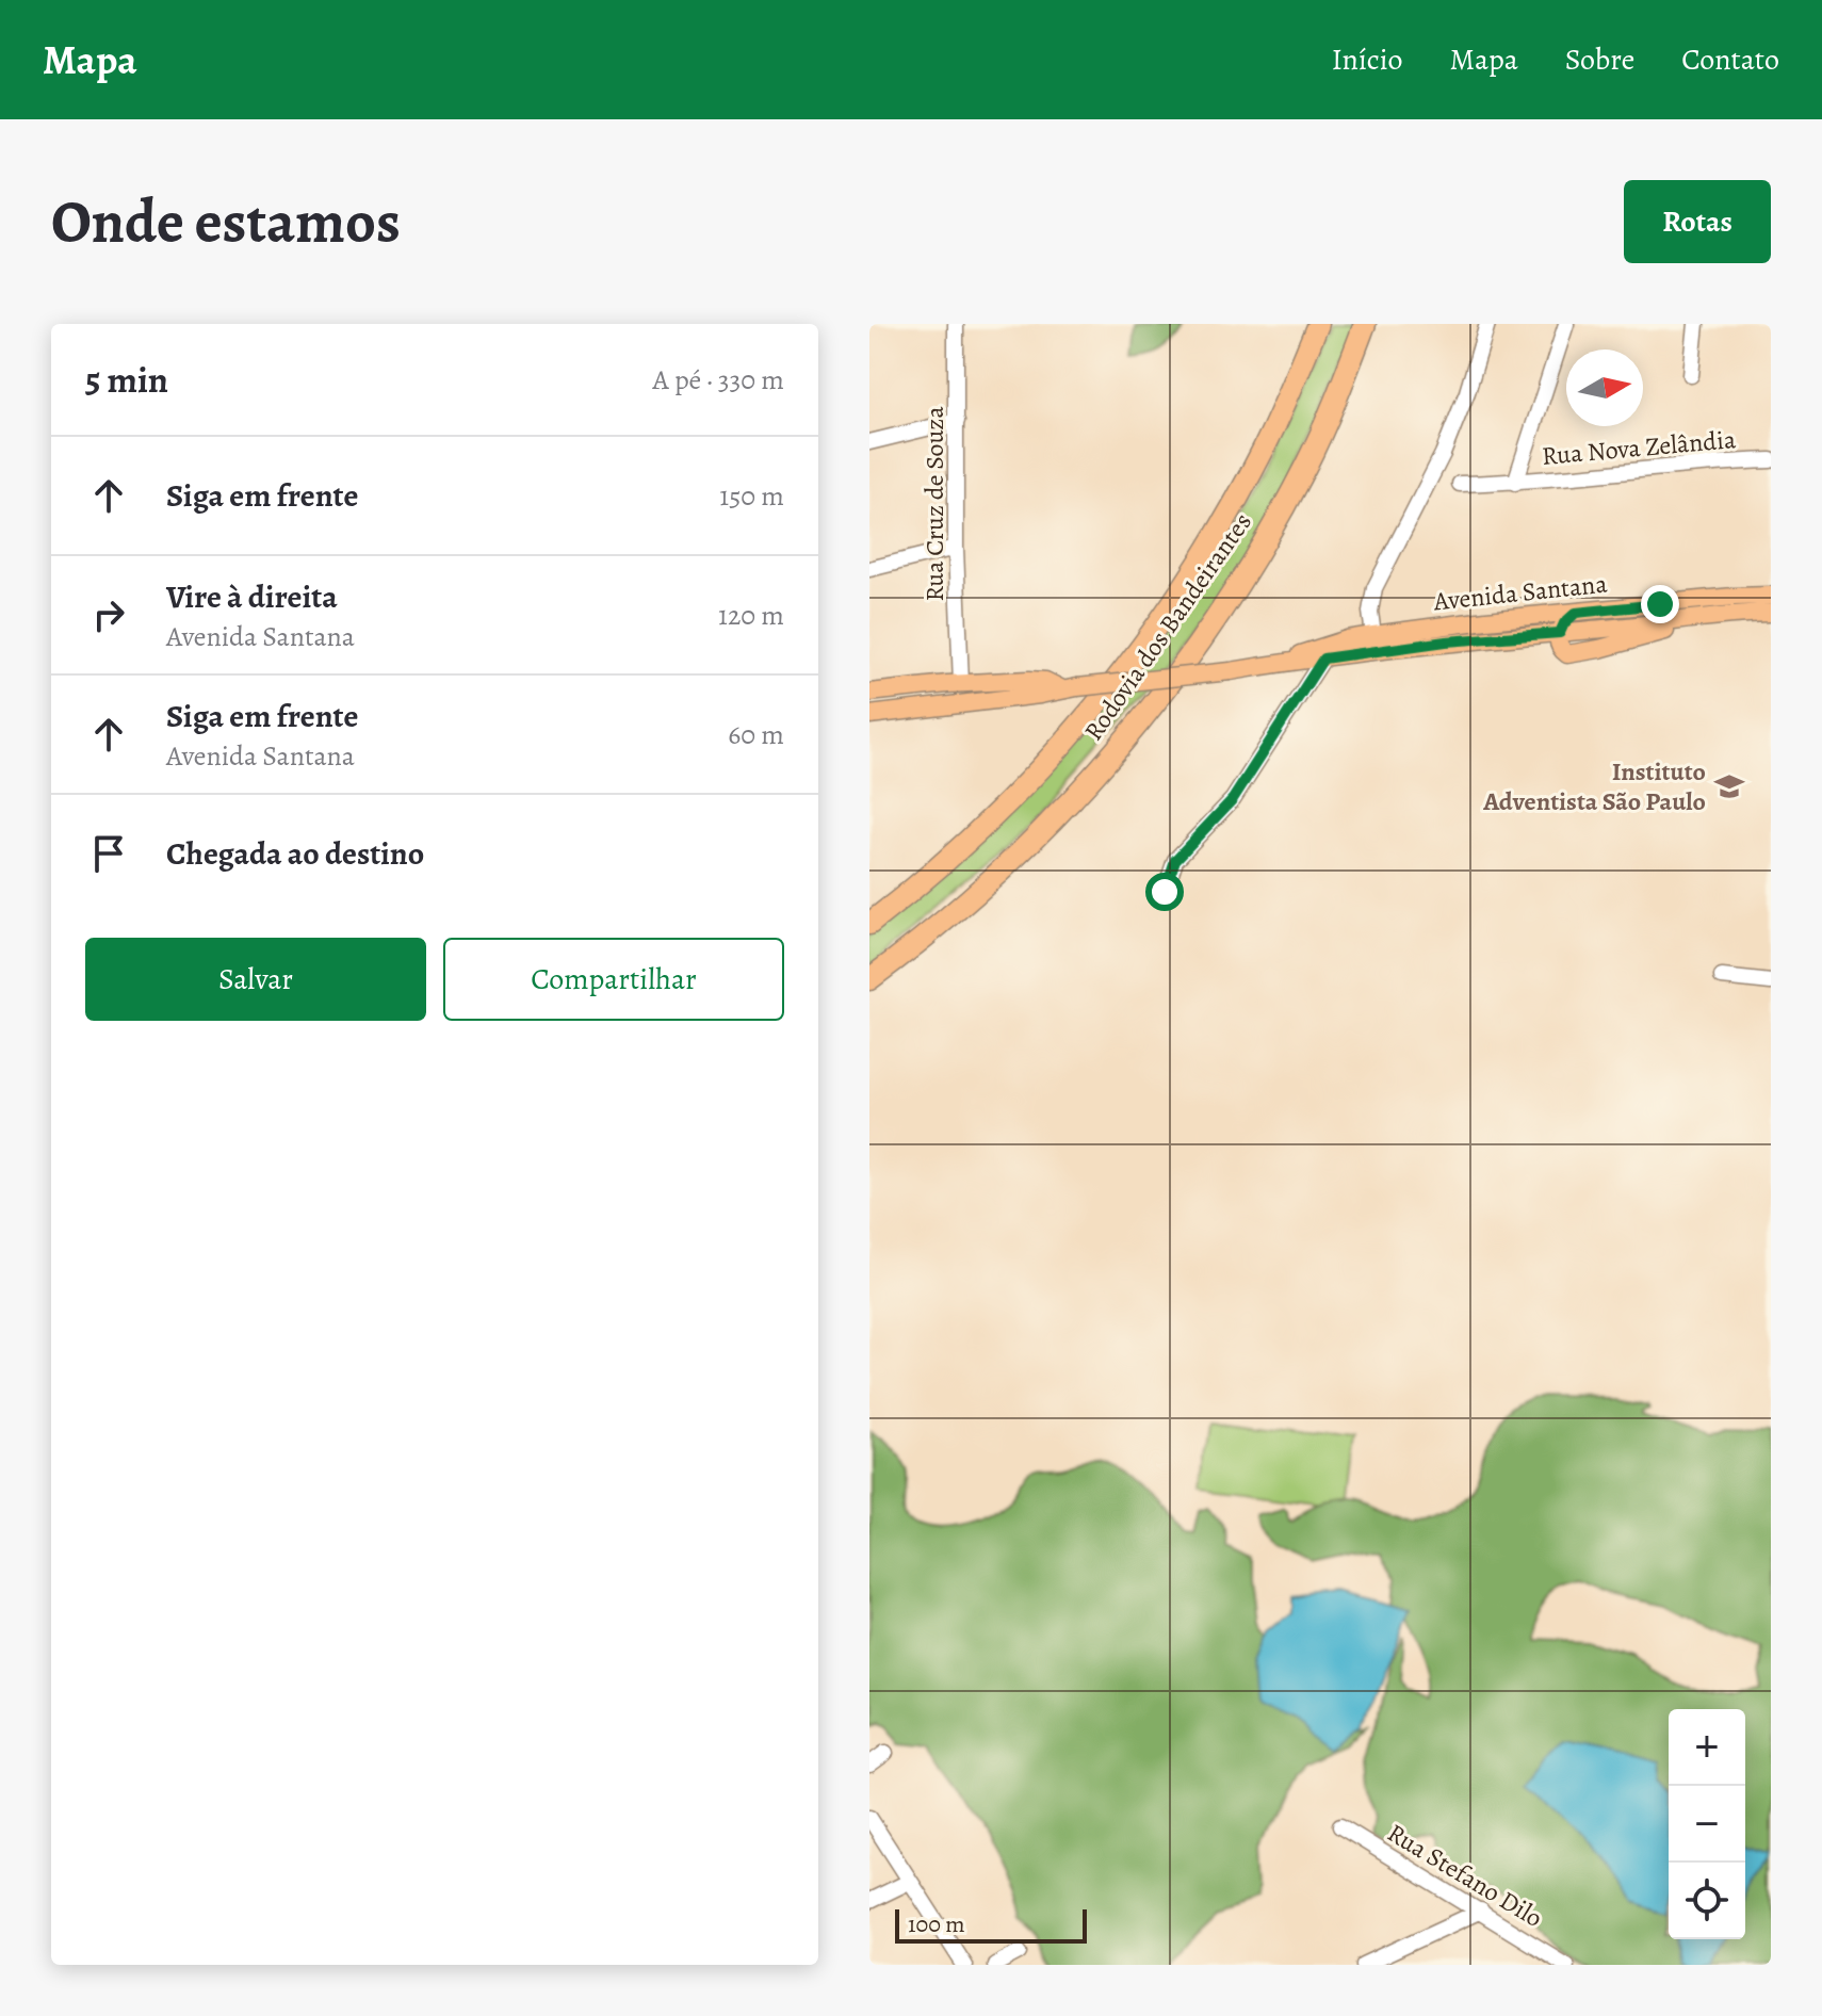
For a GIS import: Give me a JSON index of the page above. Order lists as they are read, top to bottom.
{
  "streets": {
    "highway": ["Rodovia dos Bandeirantes"],
    "main road": ["Avenida Santana"],
    "street": ["Rua Nova Zelândia", "Rua Cruz de Souza", "Rua Stefano Dilo"]
  },
  "crossings": [
    ["Rua Cruz de Souza", "Avenida Santana"]
  ],
  "places": {
    "school or university": ["Instituto Adventista São Paulo"]
  },
  "scale_bar": "100 m",
  "north": "right",
  "page": {
    "header": "Mapa",
    "nav": [
      "Início",
      "Mapa",
      "Sobre",
      "Contato"
    ],
    "buttons": [
      "Rotas",
      ["Salvar", "Compartilhar"]
    ],
    "title": "Onde estamos",
    "heading": ["5 min", "A pé · 330 m"],
    "list": [
      ["Siga em frente", "150 m"],
      ["Vire à direita", "Avenida Santana", "120 m"],
      ["Siga em frente", "Avenida Santana", "60 m"],
      "Chegada ao destino"
    ],
    "map_buttons": ["+", "−"],
    "scale": "100 m"
  }
}
